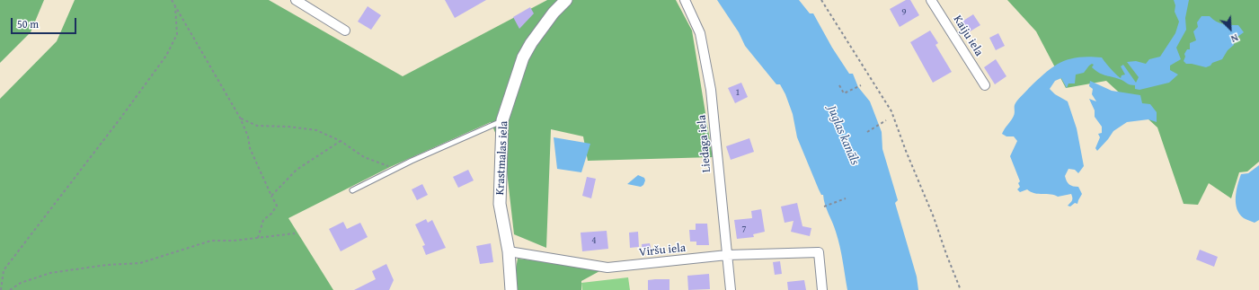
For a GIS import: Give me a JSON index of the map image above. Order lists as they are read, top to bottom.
{
  "streets": {
    "street": [
      "Kaiju iela",
      "Liedaga iela",
      "Krastmalas iela",
      "Viršu iela"
    ]
  },
  "crossings": [
    ["Liedaga iela", "Viršu iela"],
    ["Krastmalas iela", "Viršu iela"]
  ],
  "water": ["Juglas kanāls"],
  "house_numbers": [
    "9",
    "1",
    "7",
    "4"
  ],
  "scale_bar": "50 m",
  "north": "bottom right"
}
